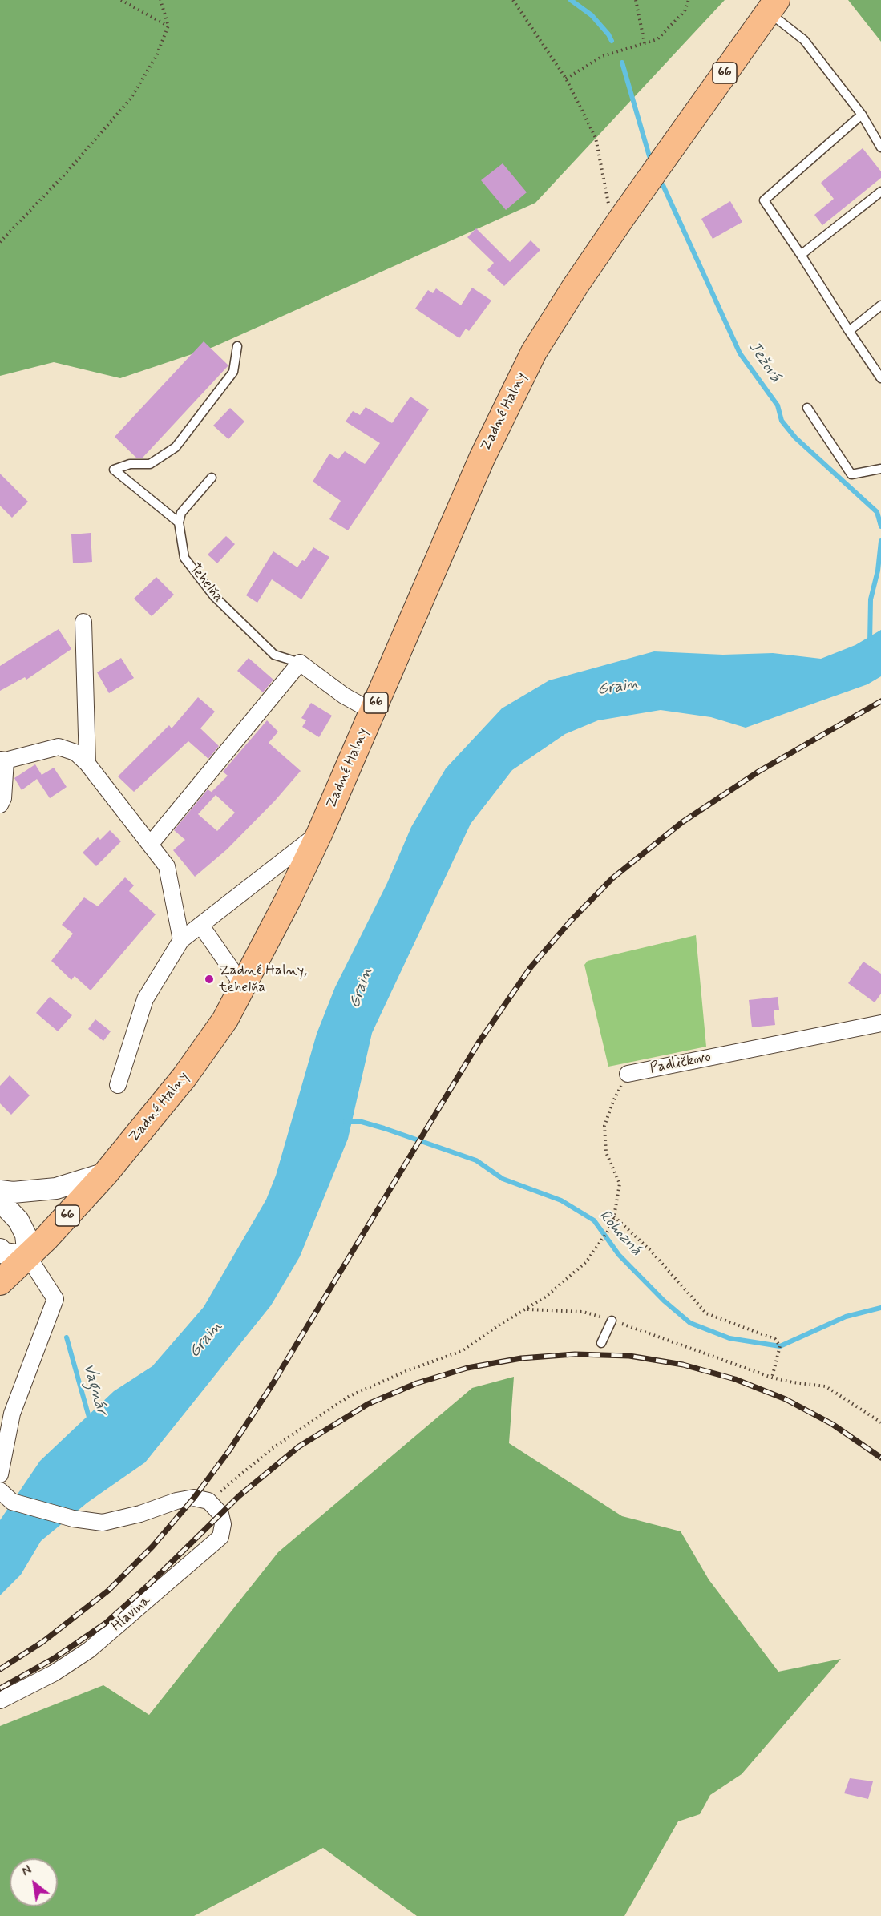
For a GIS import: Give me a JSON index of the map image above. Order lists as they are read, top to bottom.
{
  "streets": {
    "main road": ["66", "Zadné Halny"],
    "street": ["Tehelňa", "Padličkovo", "Hlavina"]
  },
  "crossings": [
    ["Zadné Halny", "Tehelňa"]
  ],
  "water": [
    "Ježová",
    "Grain",
    "Rohozná",
    "Vagnár"
  ],
  "places": ["Zadné Halny, tehelňa"],
  "north": "top left"
}
